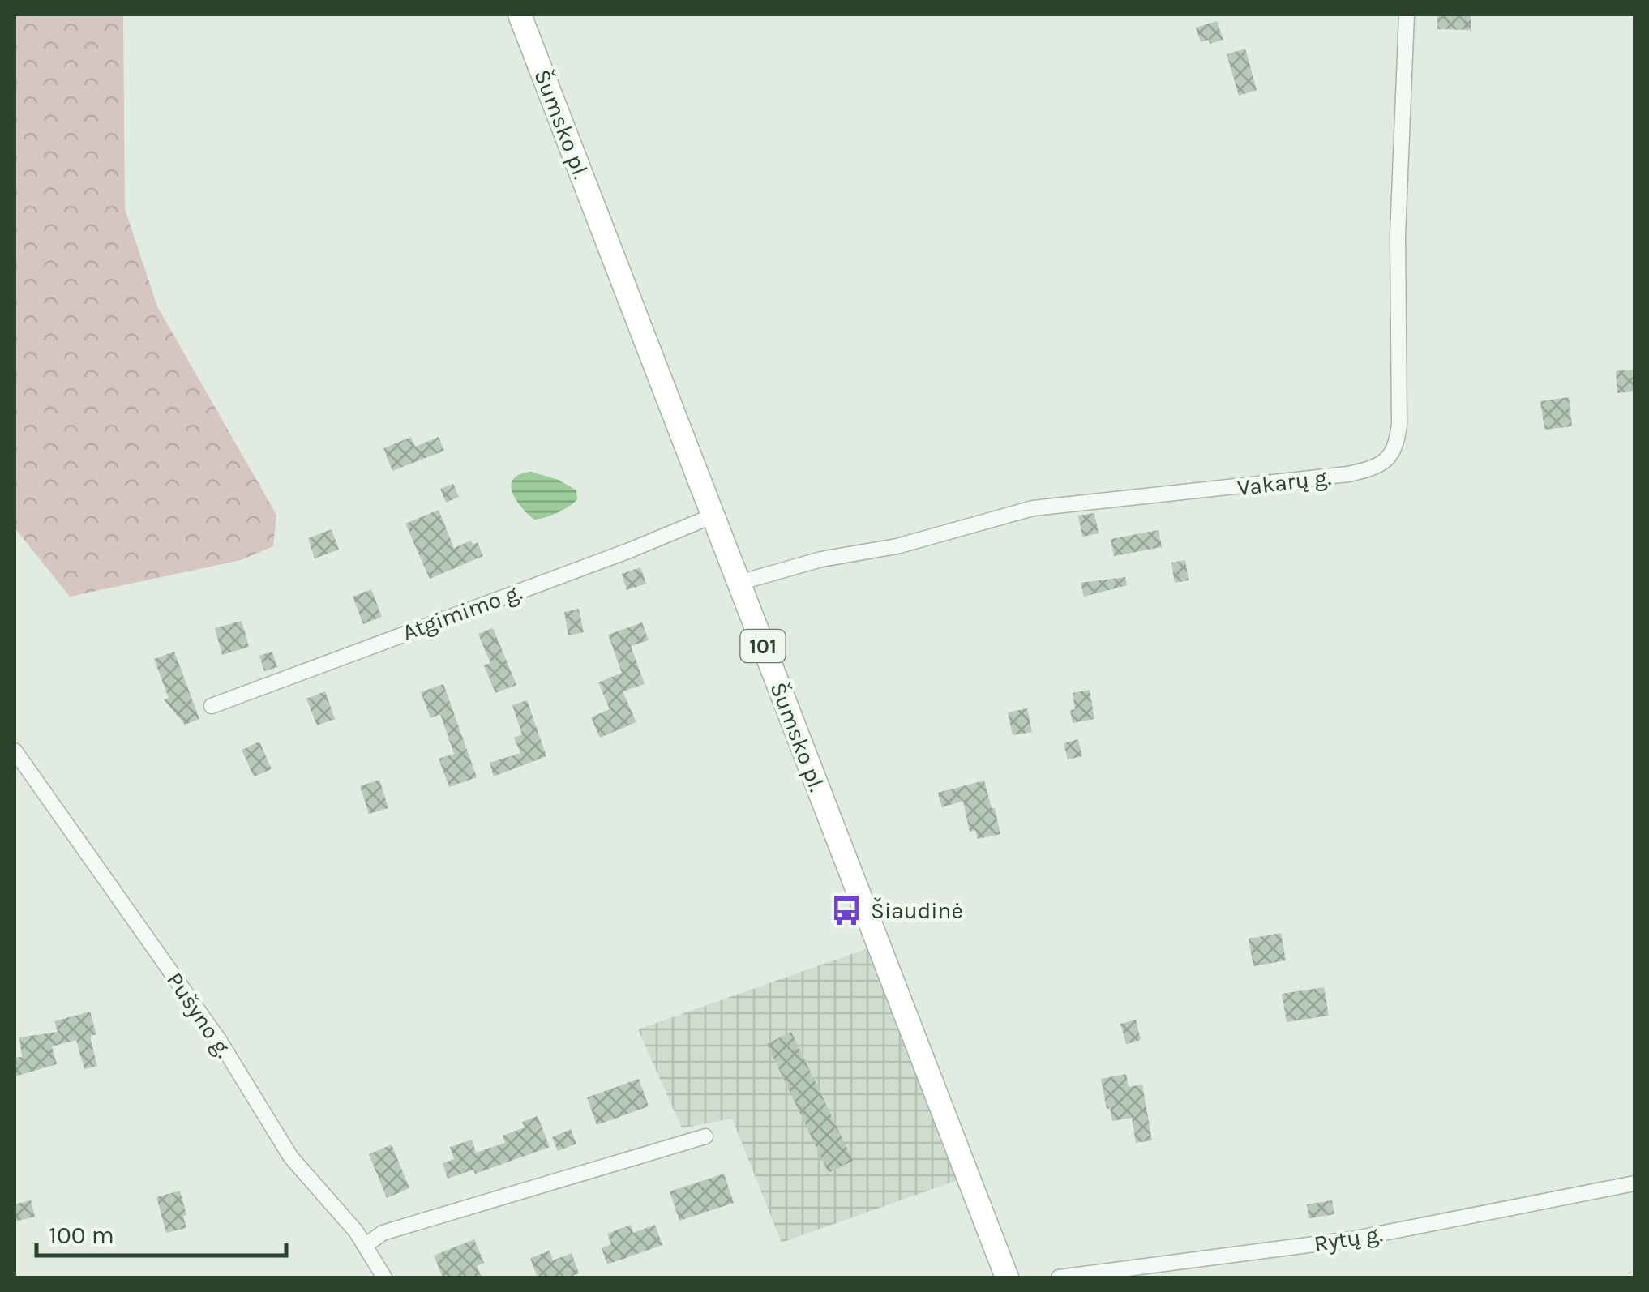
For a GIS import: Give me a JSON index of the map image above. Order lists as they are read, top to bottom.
{
  "streets": {
    "main road": ["Šumsko pl.", "101"],
    "street": [
      "Vakarų g.",
      "Atgimimo g.",
      "Pušyno g.",
      "Rytų g."
    ]
  },
  "crossings": [
    ["Šumsko pl.", "Vakarų g."],
    ["Šumsko pl.", "Atgimimo g."]
  ],
  "places": {
    "bus stop": ["Šiaudinė"]
  },
  "scale_bar": "100 m"
}
